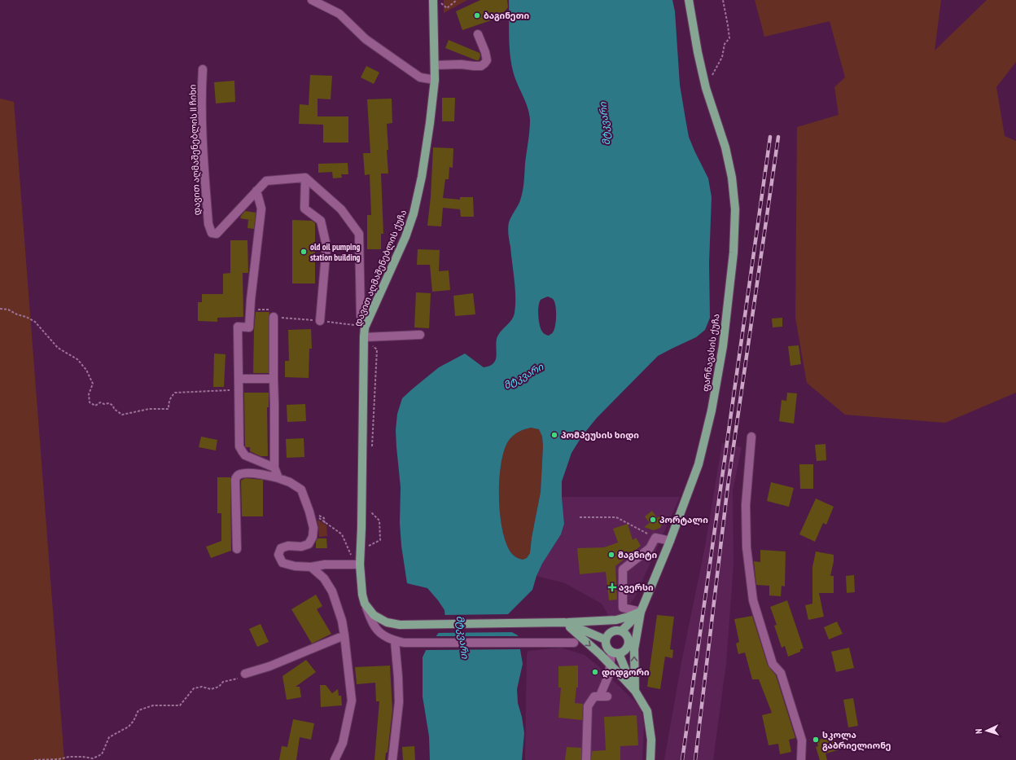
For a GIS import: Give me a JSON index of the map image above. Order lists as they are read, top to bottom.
{
  "streets": {
    "main road": ["დავით აღმაშენებლის ქუჩა", "ფარნავასის ქუჩა"],
    "street": ["დავით აღმაშენებლის II ჩიხი"]
  },
  "crossings": [
    ["დავით აღმაშენებლის ქუჩა", "ფარნავასის ქუჩა"]
  ],
  "water": ["მტკვარი"],
  "places": {
    "other": [
      "ბაგინეთი",
      "old oil pumping station building",
      "პომპეუსის ხიდი",
      "პორტალი",
      "მაგნიტი",
      "დიდგორი",
      "სკოლა გაბრიელიონე"
    ],
    "health": ["ავერსი"]
  },
  "north": "left"
}
